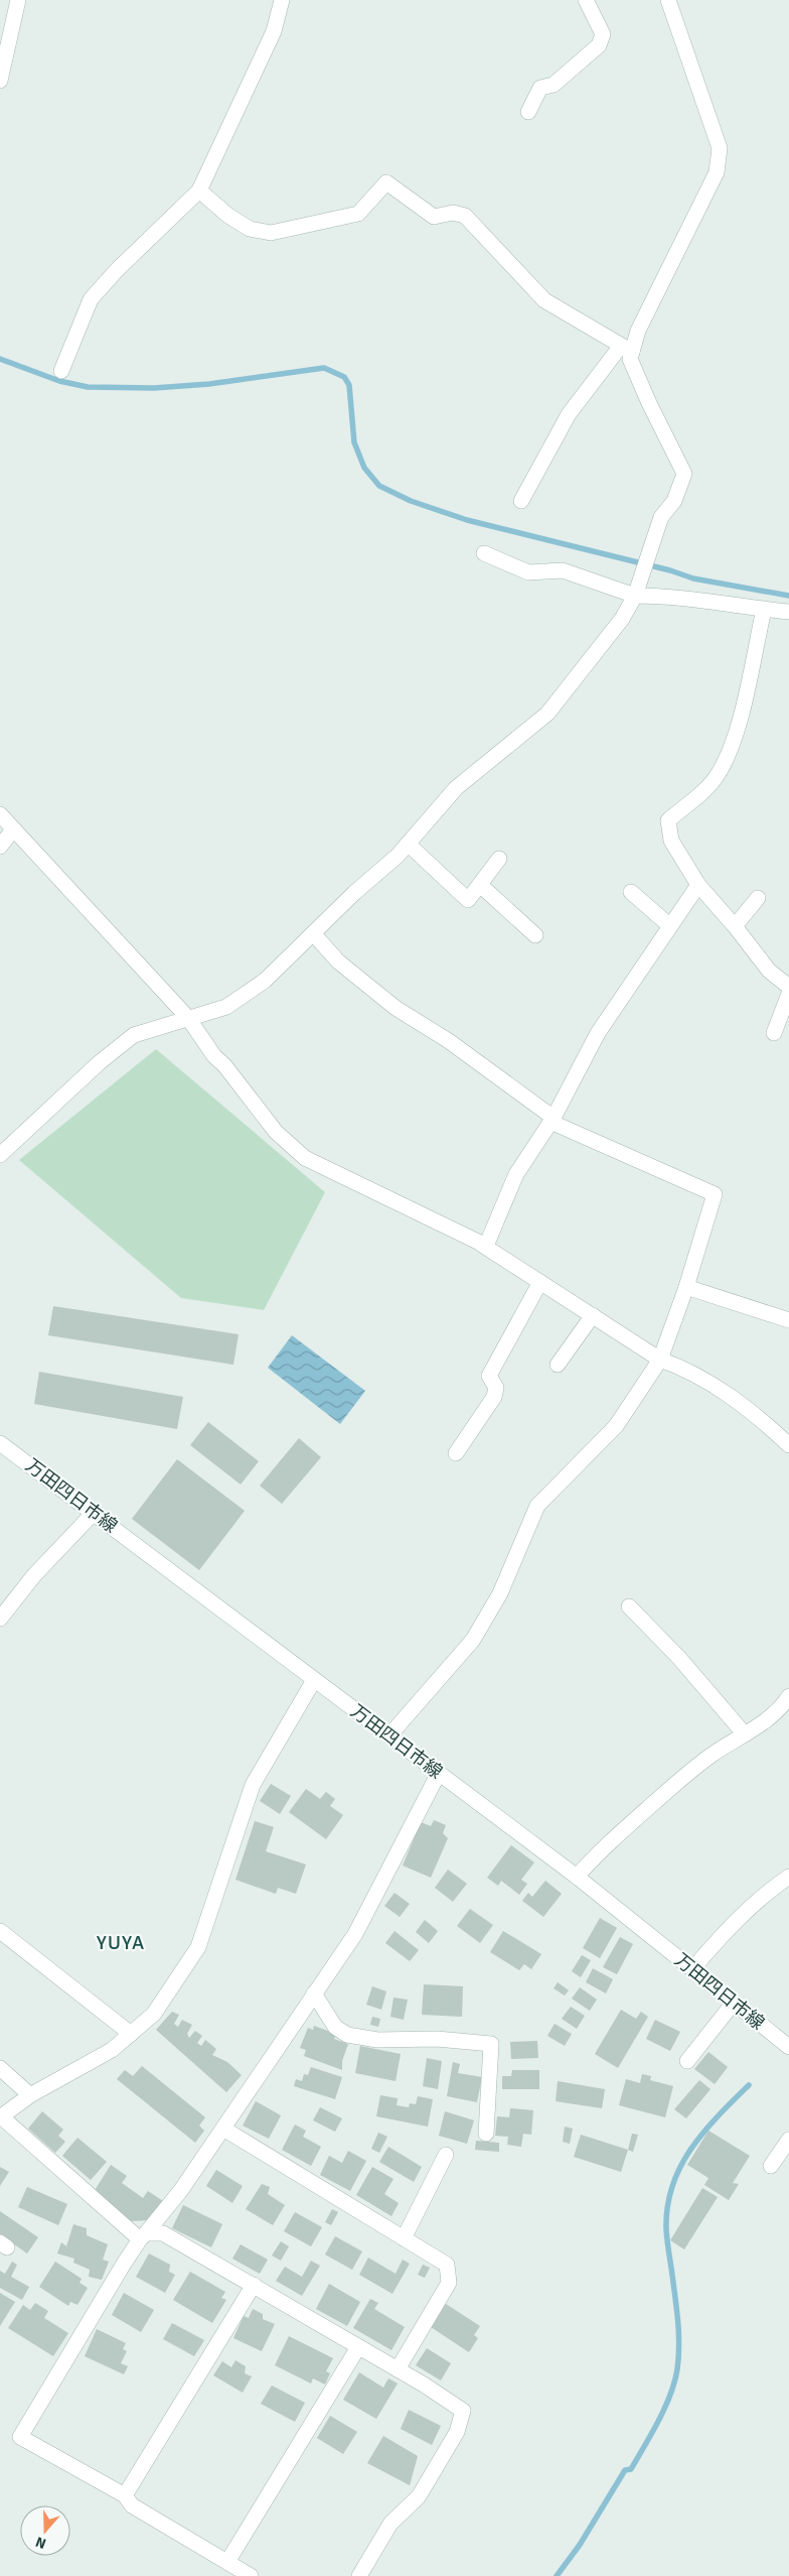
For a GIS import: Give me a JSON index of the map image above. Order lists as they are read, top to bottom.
{
  "streets": {
    "street": ["万田四日市線"]
  },
  "districts": ["YUYA"],
  "north": "bottom"
}
